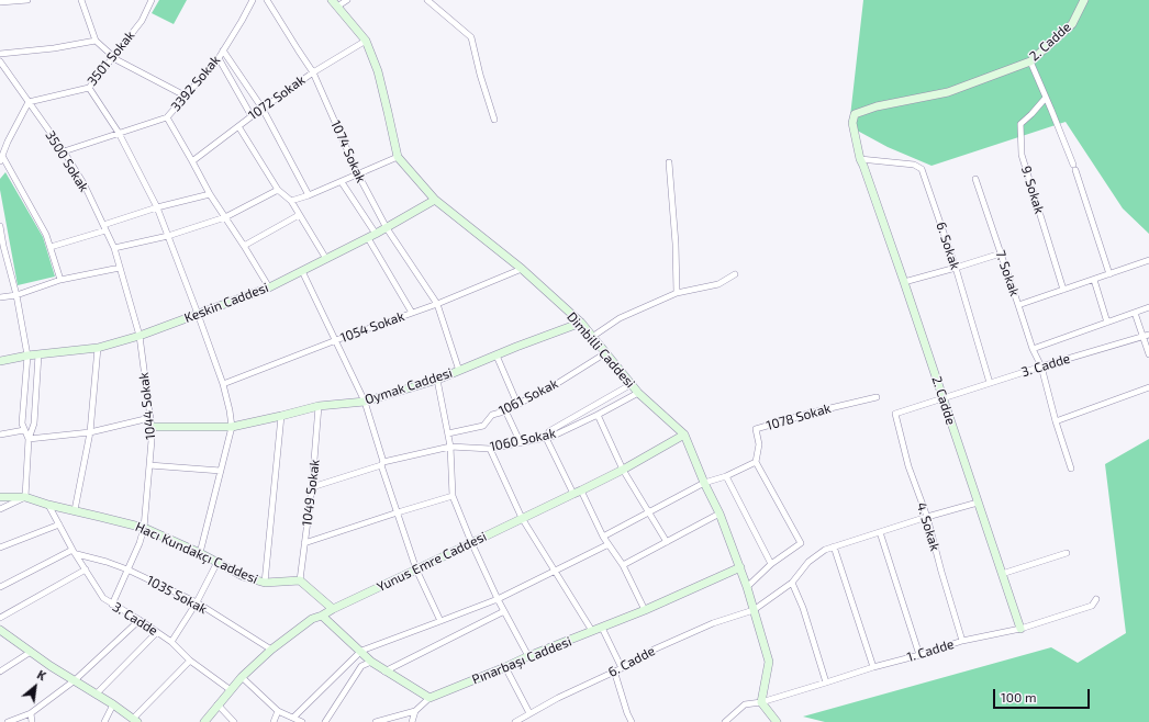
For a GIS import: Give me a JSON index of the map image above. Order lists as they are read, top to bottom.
{
  "streets": {
    "street": [
      "2. Cadde",
      "3501 Sokak",
      "3392 Sokak",
      "1072 Sokak",
      "1074 Sokak",
      "3500 Sokak",
      "9. Sokak",
      "6. Sokak",
      "7. Sokak",
      "Keskin Caddesi",
      "1054 Sokak",
      "Dimbilli Caddesi",
      "3. Cadde",
      "Oymak Caddesi",
      "1061 Sokak",
      "1044 Sokak",
      "1078 Sokak",
      "1060 Sokak",
      "1049 Sokak",
      "4. Sokak",
      "Hacı Kundakçı Caddesi",
      "Yunus Emre Caddesi",
      "1035 Sokak",
      "1. Cadde",
      "Pınarbaşı Caddesi",
      "6. Cadde"
    ]
  },
  "crossings": [
    ["2. Cadde", "6. Sokak"],
    ["2. Cadde", "3. Cadde"],
    ["2. Cadde", "4. Sokak"],
    ["2. Cadde", "1. Cadde"],
    ["2. Cadde", "6. Cadde"],
    ["3501 Sokak", "3500 Sokak"],
    ["3392 Sokak", "3500 Sokak"],
    ["1072 Sokak", "1074 Sokak"],
    ["1074 Sokak", "Keskin Caddesi"],
    ["1074 Sokak", "1054 Sokak"],
    ["1074 Sokak", "Oymak Caddesi"],
    ["3500 Sokak", "1044 Sokak"],
    ["6. Sokak", "3. Cadde"],
    ["7. Sokak", "3. Cadde"],
    ["Keskin Caddesi", "Dimbilli Caddesi"],
    ["Keskin Caddesi", "1044 Sokak"],
    ["1054 Sokak", "Dimbilli Caddesi"],
    ["Dimbilli Caddesi", "Oymak Caddesi"],
    ["Dimbilli Caddesi", "1061 Sokak"],
    ["Dimbilli Caddesi", "1060 Sokak"],
    ["Dimbilli Caddesi", "Yunus Emre Caddesi"],
    ["Dimbilli Caddesi", "1. Cadde"],
    ["Dimbilli Caddesi", "Pınarbaşı Caddesi"],
    ["Dimbilli Caddesi", "6. Cadde"],
    ["3. Cadde", "1044 Sokak"],
    ["3. Cadde", "4. Sokak"],
    ["3. Cadde", "Hacı Kundakçı Caddesi"],
    ["3. Cadde", "Yunus Emre Caddesi"],
    ["3. Cadde", "1035 Sokak"],
    ["Oymak Caddesi", "1044 Sokak"],
    ["Oymak Caddesi", "1049 Sokak"],
    ["1044 Sokak", "Hacı Kundakçı Caddesi"],
    ["1044 Sokak", "1035 Sokak"],
    ["1060 Sokak", "1049 Sokak"],
    ["1049 Sokak", "Hacı Kundakçı Caddesi"],
    ["4. Sokak", "1. Cadde"],
    ["4. Sokak", "6. Cadde"],
    ["Yunus Emre Caddesi", "1035 Sokak"]
  ],
  "scale_bar": "100 m",
  "north": "top right"
}
